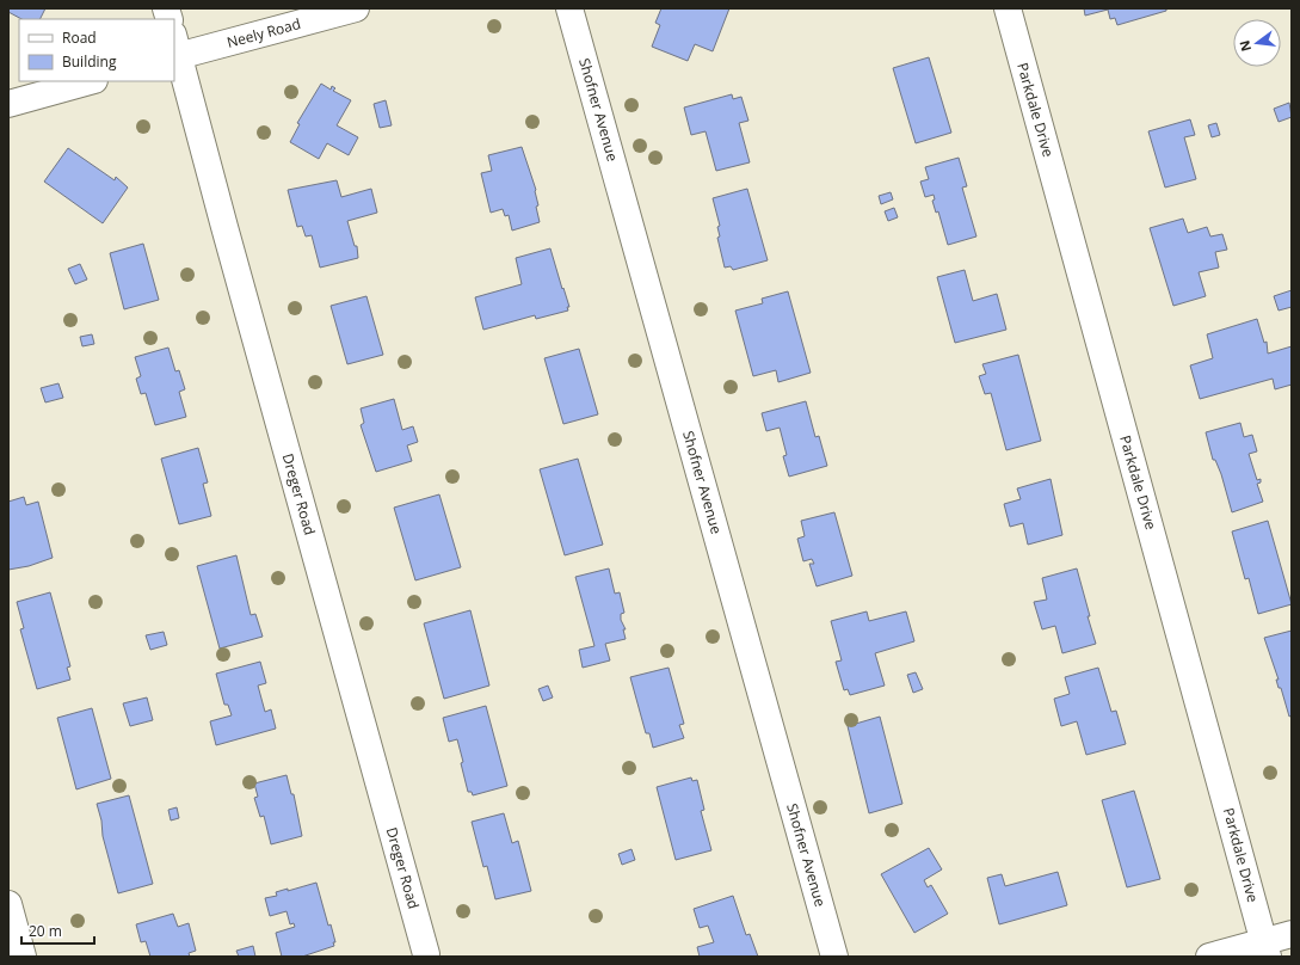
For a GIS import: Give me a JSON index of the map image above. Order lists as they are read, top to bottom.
{
  "streets": {
    "street": [
      "Neely Road",
      "Shofner Avenue",
      "Parkdale Drive",
      "Dreger Road"
    ]
  },
  "crossings": [
    ["Neely Road", "Dreger Road"]
  ],
  "legend": ["Road", "Building"],
  "scale_bar": "20 m",
  "north": "left"
}
